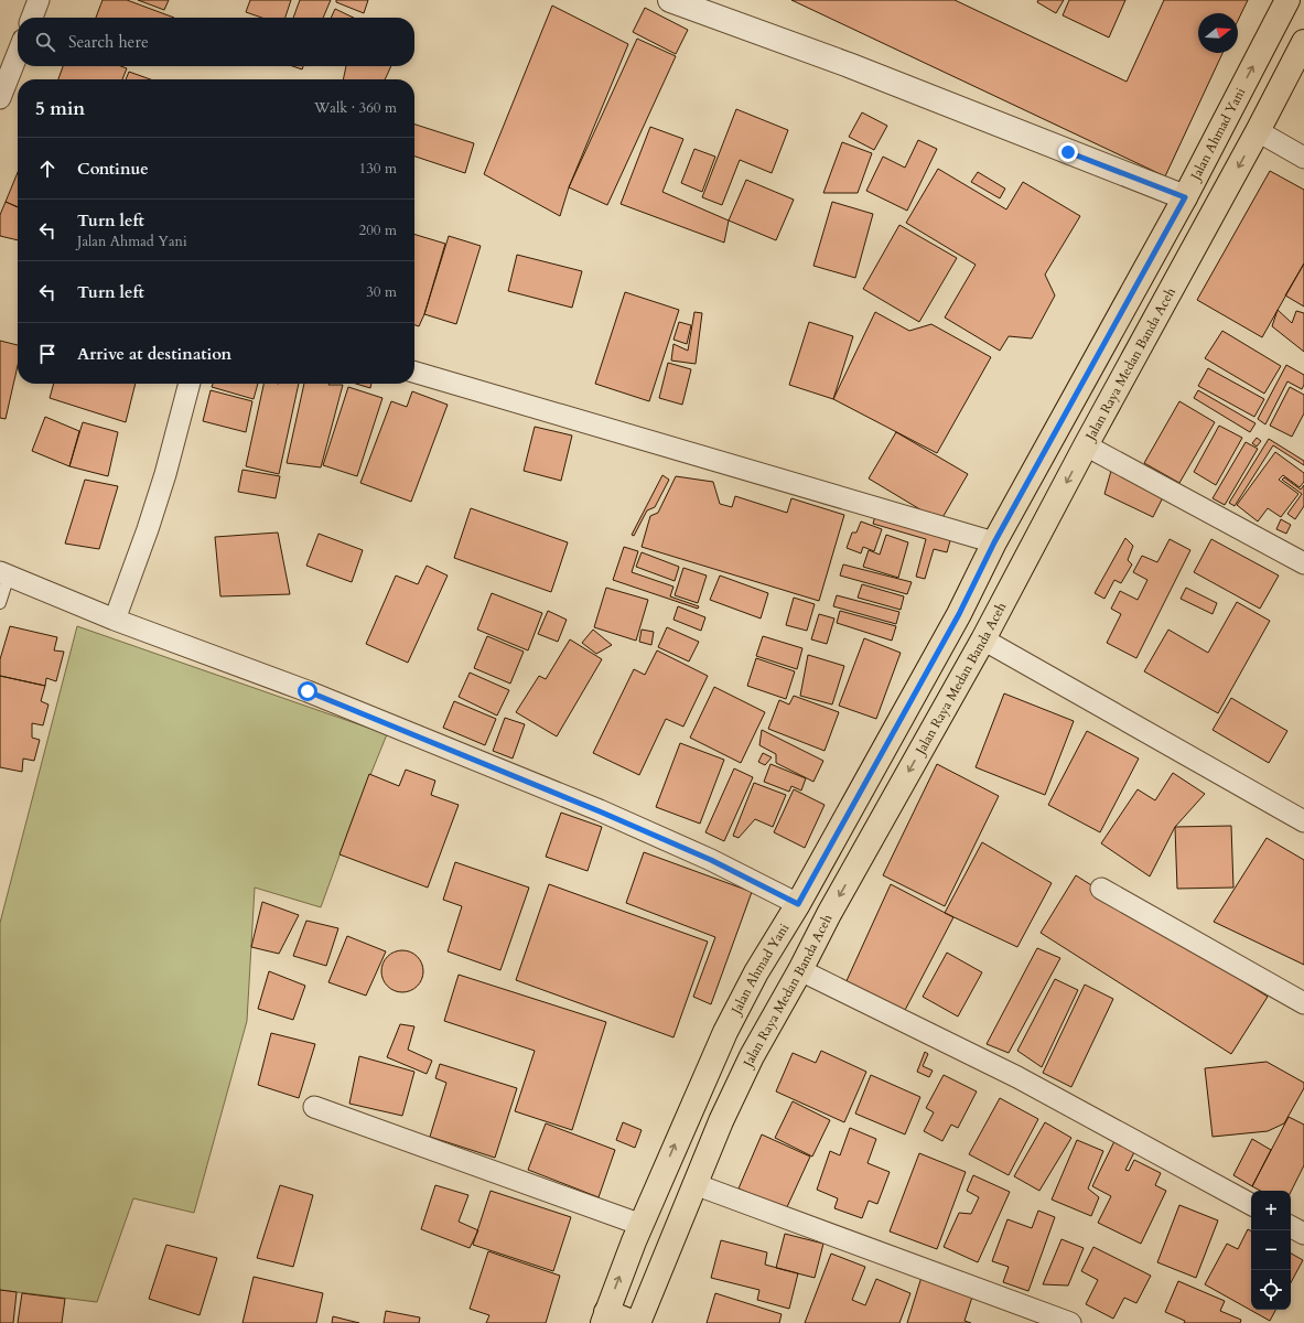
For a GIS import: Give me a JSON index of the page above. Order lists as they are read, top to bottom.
{
  "streets": {
    "main road": ["Jalan Ahmad Yani", "Jalan Raya Medan Banda Aceh"]
  },
  "one_way": ["Jalan Ahmad Yani", "Jalan Raya Medan Banda Aceh"],
  "north": "right",
  "page": {
    "search": "Search here",
    "heading": ["5 min", "Walk · 360 m"],
    "list": [
      ["Continue", "130 m"],
      ["Turn left", "Jalan Ahmad Yani", "200 m"],
      ["Turn left", "30 m"],
      "Arrive at destination"
    ],
    "map_buttons": ["+", "−"]
  }
}
